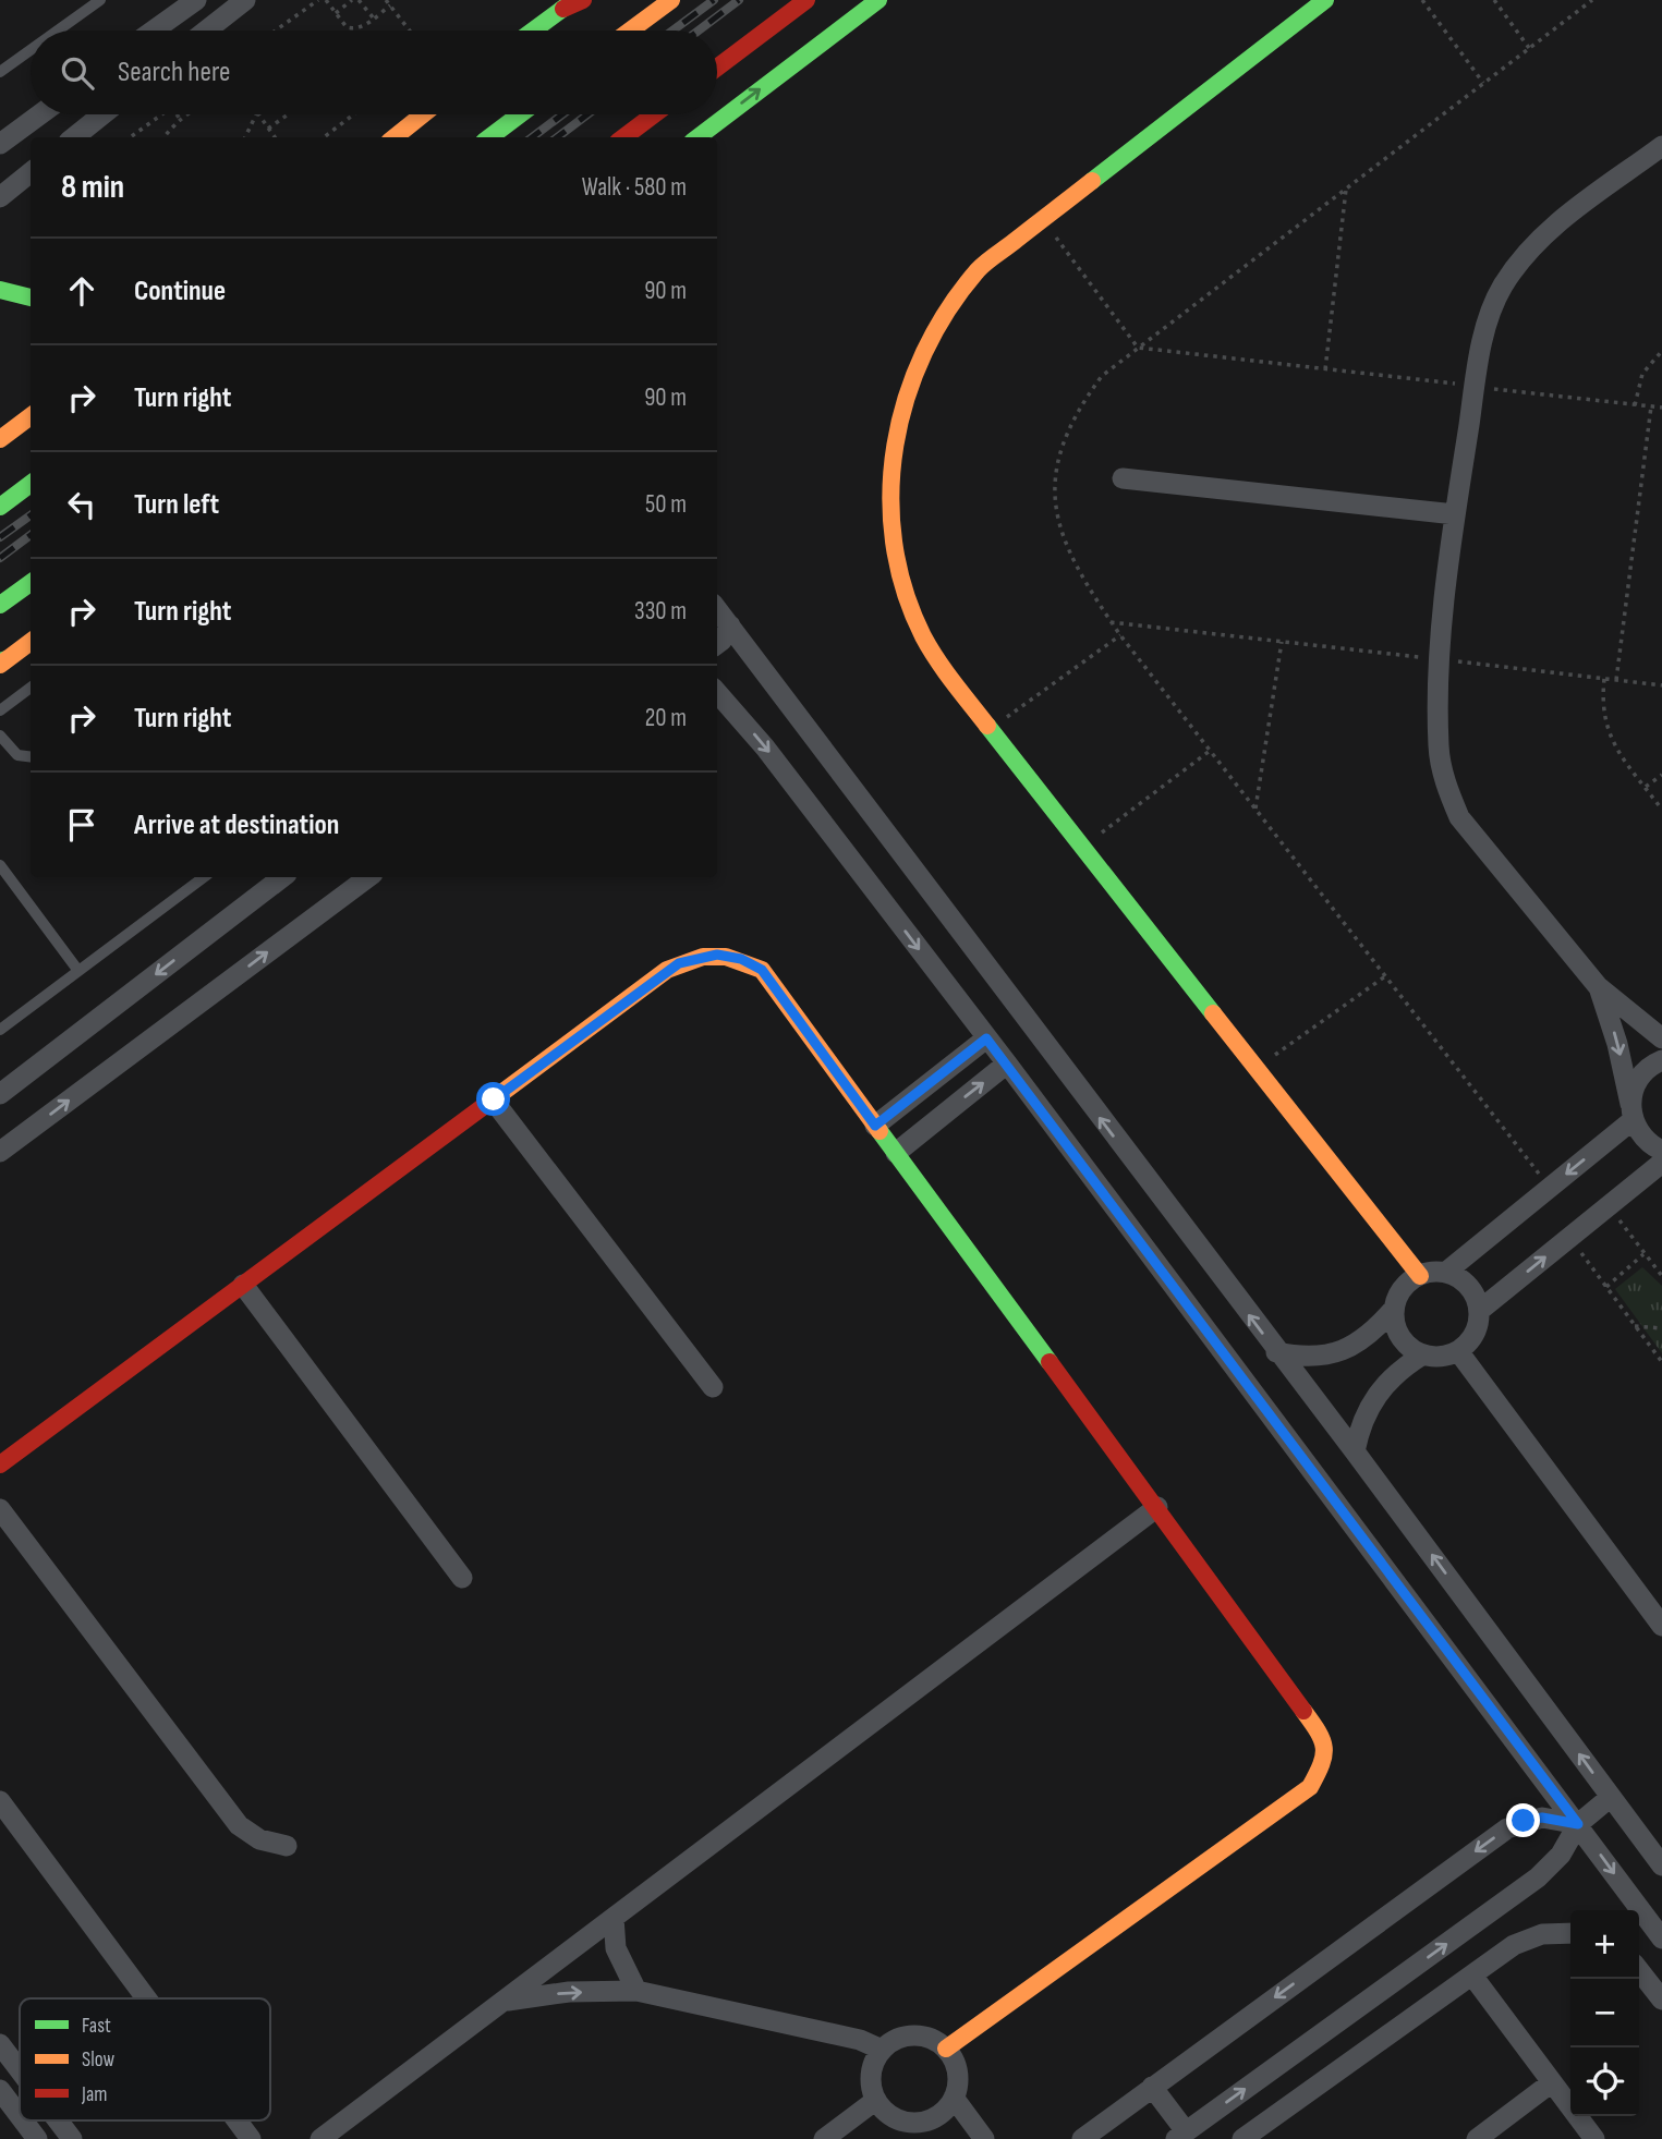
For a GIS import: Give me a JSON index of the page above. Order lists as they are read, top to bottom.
{
  "legend": ["Fast", "Slow", "Jam"],
  "page": {
    "search": "Search here",
    "heading": ["8 min", "Walk · 580 m"],
    "list": [
      ["Continue", "90 m"],
      ["Turn right", "90 m"],
      ["Turn left", "50 m"],
      ["Turn right", "330 m"],
      ["Turn right", "20 m"],
      "Arrive at destination"
    ],
    "map_buttons": ["+", "−"]
  }
}
